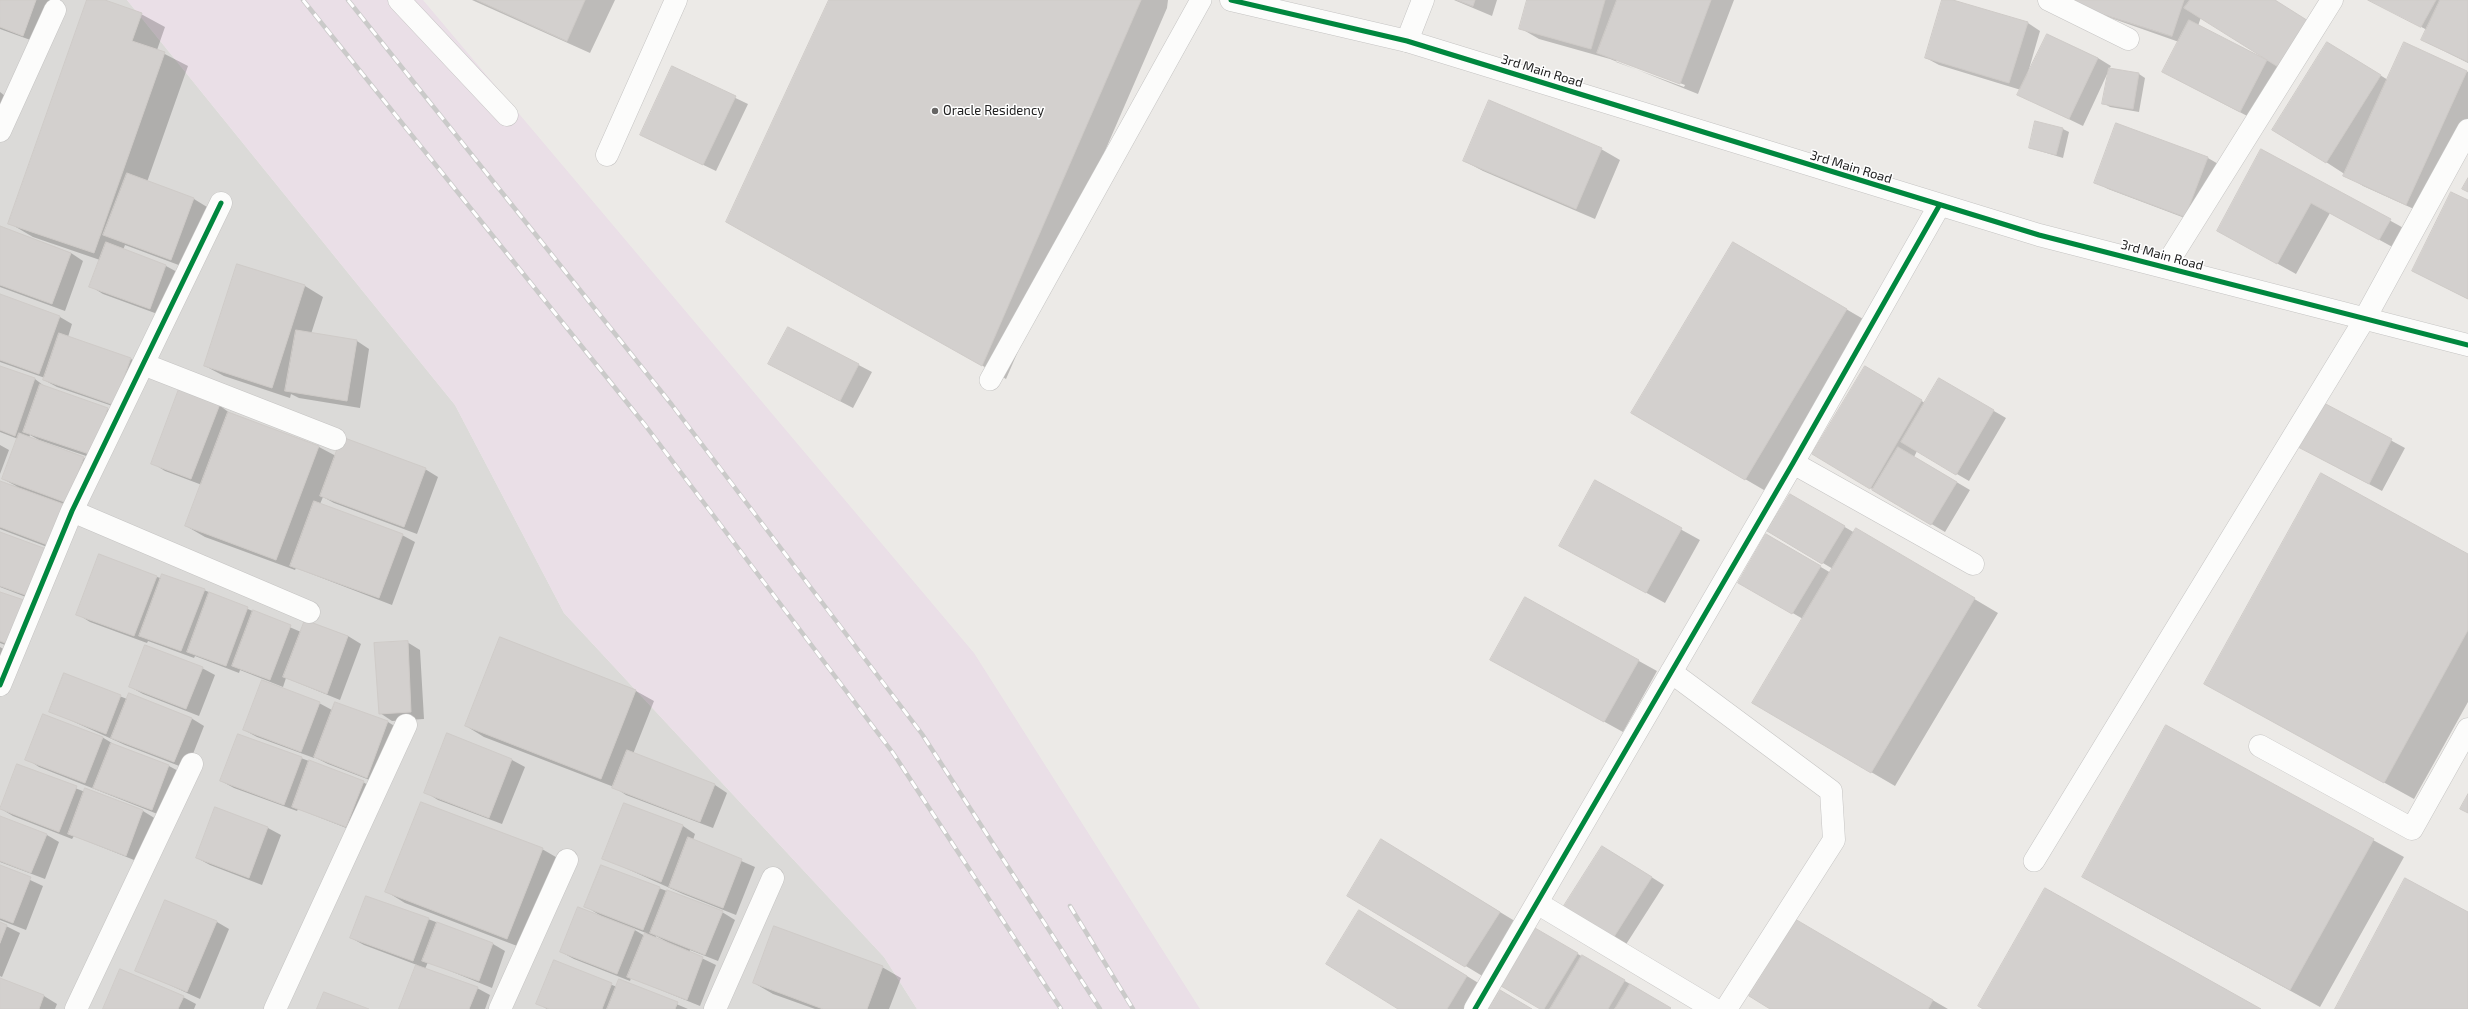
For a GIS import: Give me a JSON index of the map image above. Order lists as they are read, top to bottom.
{
  "streets": {
    "street": ["3rd Main Road"]
  },
  "places": ["Oracle Residency"]
}
